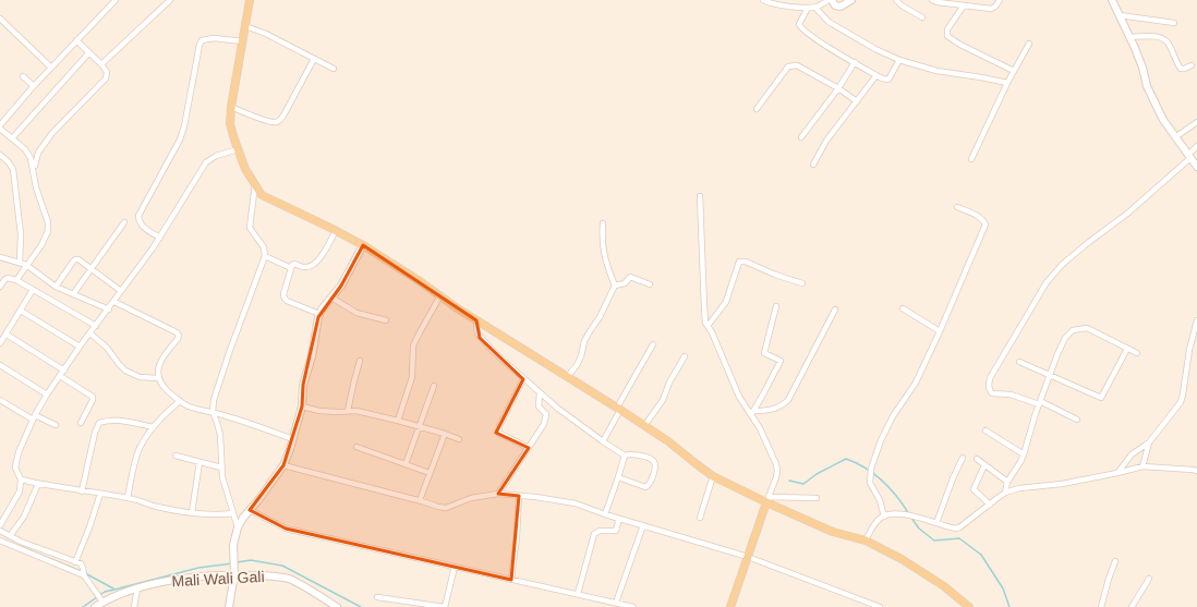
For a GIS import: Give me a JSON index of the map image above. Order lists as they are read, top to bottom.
{
  "streets": {
    "street": ["Mali Wali Gali"]
  }
}
